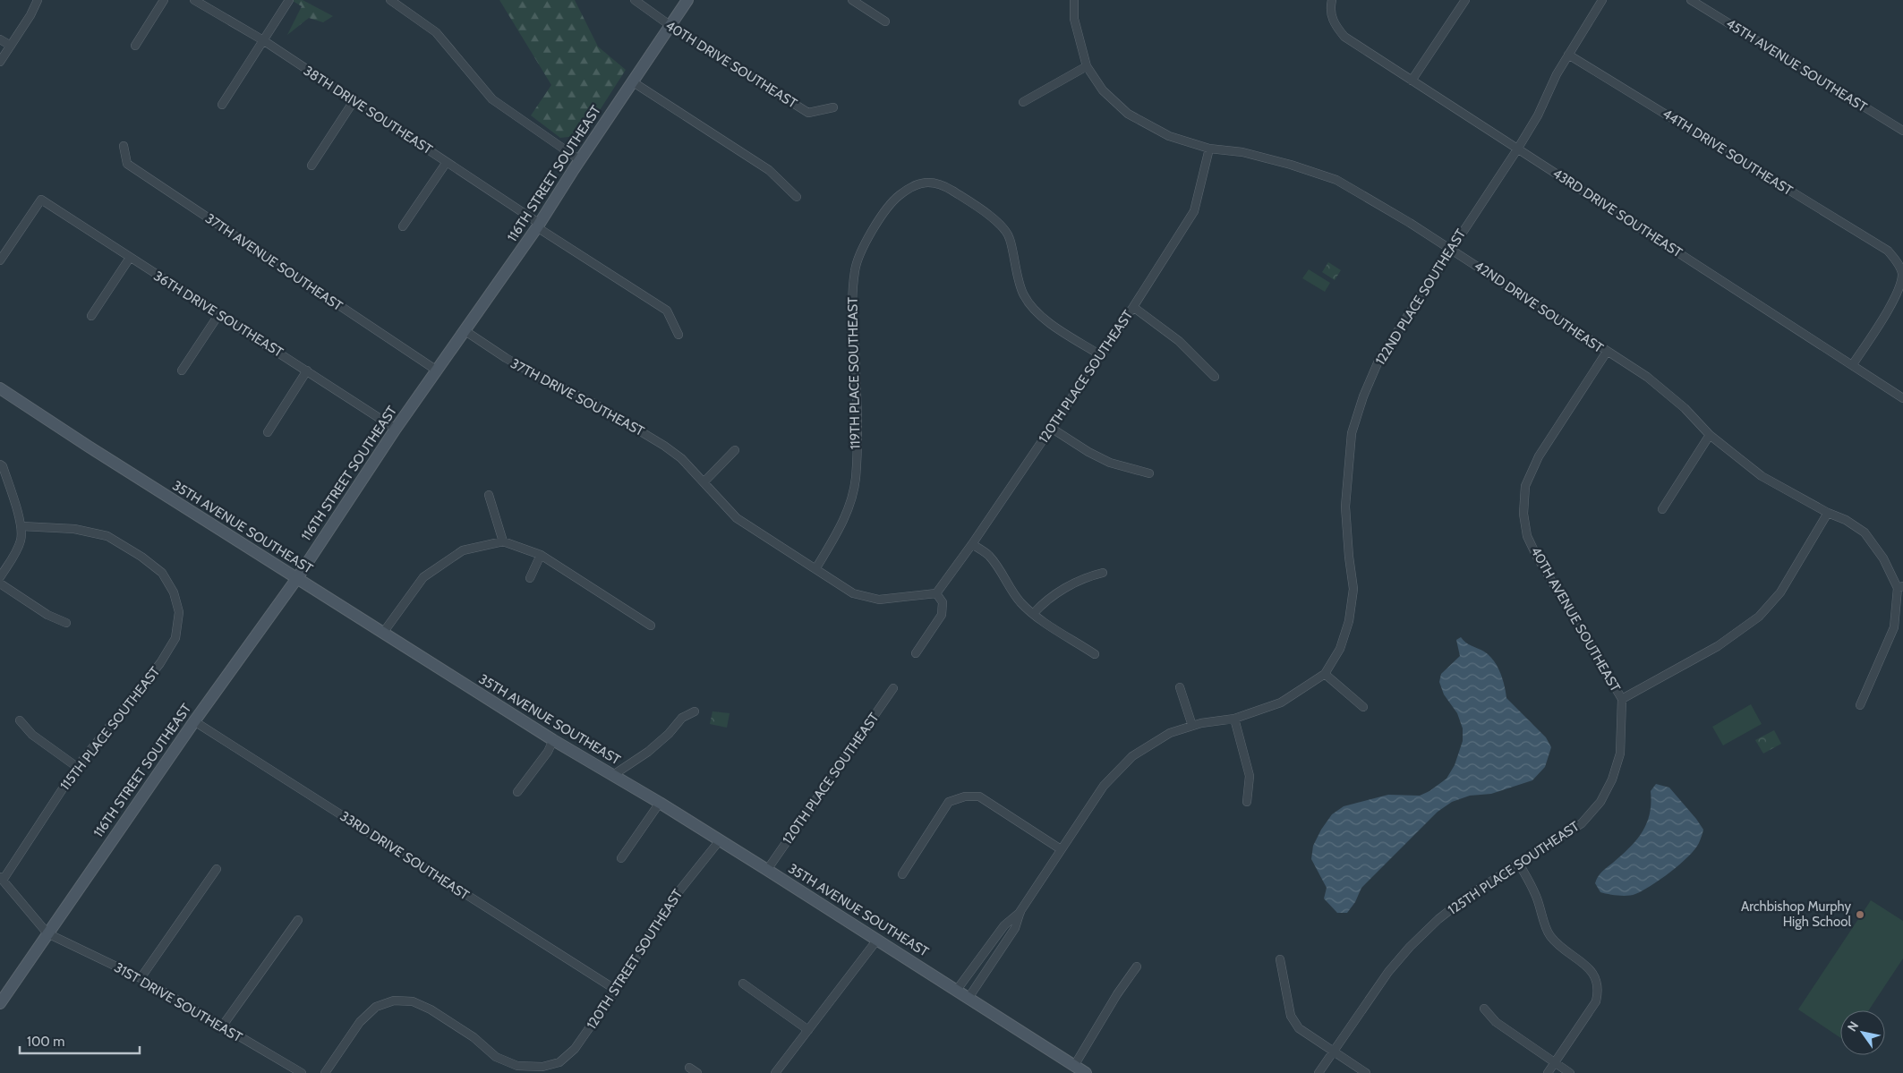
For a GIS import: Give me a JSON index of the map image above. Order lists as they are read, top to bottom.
{
  "streets": {
    "street": [
      "40TH DRIVE SOUTHEAST",
      "45TH AVENUE SOUTHEAST",
      "38TH DRIVE SOUTHEAST",
      "44TH DRIVE SOUTHEAST",
      "116TH STREET SOUTHEAST",
      "43RD DRIVE SOUTHEAST",
      "37TH AVENUE SOUTHEAST",
      "122ND PLACE SOUTHEAST",
      "42ND DRIVE SOUTHEAST",
      "36TH DRIVE SOUTHEAST",
      "119TH PLACE SOUTHEAST",
      "120TH PLACE SOUTHEAST",
      "37TH DRIVE SOUTHEAST",
      "35TH AVENUE SOUTHEAST",
      "40TH AVENUE SOUTHEAST",
      "115TH PLACE SOUTHEAST",
      "33RD DRIVE SOUTHEAST",
      "125TH PLACE SOUTHEAST",
      "120TH STREET SOUTHEAST",
      "31ST DRIVE SOUTHEAST"
    ]
  },
  "crossings": [
    ["40TH DRIVE SOUTHEAST", "116TH STREET SOUTHEAST"],
    ["38TH DRIVE SOUTHEAST", "116TH STREET SOUTHEAST"],
    ["44TH DRIVE SOUTHEAST", "43RD DRIVE SOUTHEAST"],
    ["44TH DRIVE SOUTHEAST", "122ND PLACE SOUTHEAST"],
    ["116TH STREET SOUTHEAST", "37TH AVENUE SOUTHEAST"],
    ["116TH STREET SOUTHEAST", "36TH DRIVE SOUTHEAST"],
    ["116TH STREET SOUTHEAST", "37TH DRIVE SOUTHEAST"],
    ["116TH STREET SOUTHEAST", "35TH AVENUE SOUTHEAST"],
    ["116TH STREET SOUTHEAST", "33RD DRIVE SOUTHEAST"],
    ["116TH STREET SOUTHEAST", "31ST DRIVE SOUTHEAST"],
    ["43RD DRIVE SOUTHEAST", "122ND PLACE SOUTHEAST"],
    ["122ND PLACE SOUTHEAST", "42ND DRIVE SOUTHEAST"],
    ["122ND PLACE SOUTHEAST", "35TH AVENUE SOUTHEAST"],
    ["42ND DRIVE SOUTHEAST", "120TH PLACE SOUTHEAST"],
    ["42ND DRIVE SOUTHEAST", "40TH AVENUE SOUTHEAST"],
    ["119TH PLACE SOUTHEAST", "120TH PLACE SOUTHEAST"],
    ["119TH PLACE SOUTHEAST", "37TH DRIVE SOUTHEAST"],
    ["120TH PLACE SOUTHEAST", "37TH DRIVE SOUTHEAST"],
    ["120TH PLACE SOUTHEAST", "35TH AVENUE SOUTHEAST"],
    ["35TH AVENUE SOUTHEAST", "120TH STREET SOUTHEAST"],
    ["40TH AVENUE SOUTHEAST", "125TH PLACE SOUTHEAST"],
    ["115TH PLACE SOUTHEAST", "31ST DRIVE SOUTHEAST"],
    ["33RD DRIVE SOUTHEAST", "120TH STREET SOUTHEAST"]
  ],
  "places": ["Archbishop Murphy High School"],
  "scale_bar": "100 m",
  "north": "top left"
}
